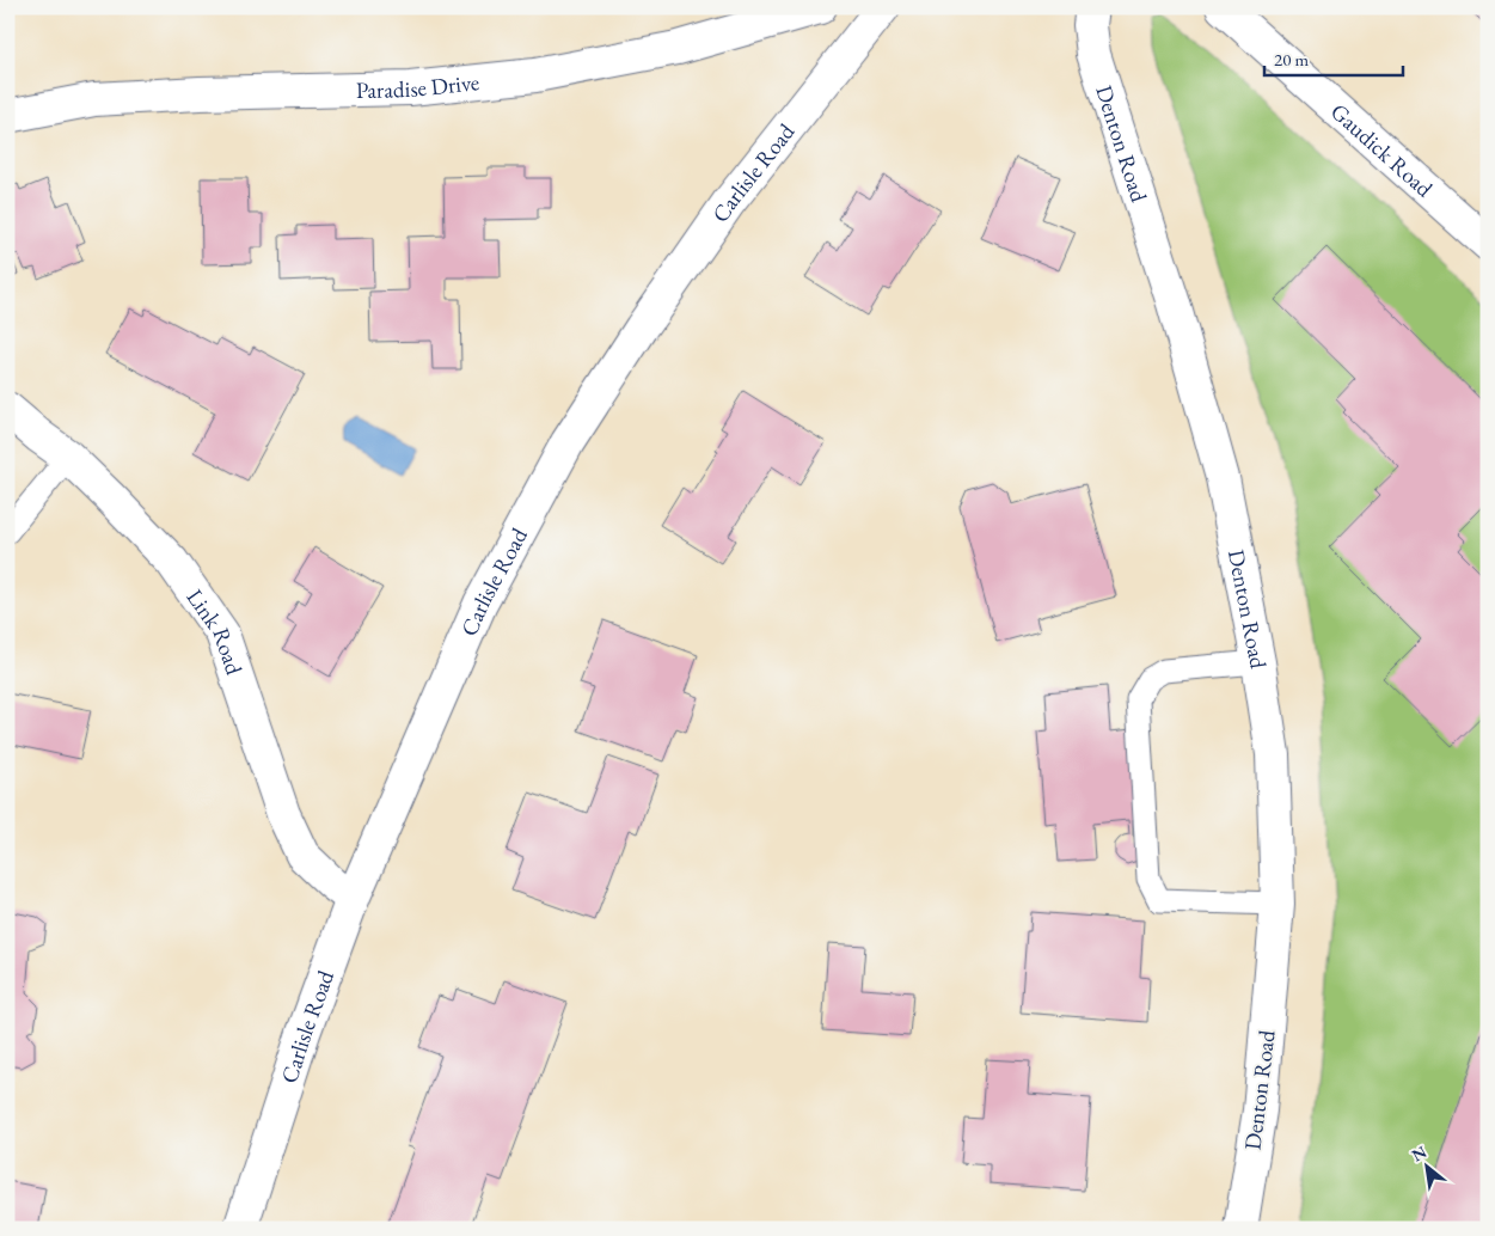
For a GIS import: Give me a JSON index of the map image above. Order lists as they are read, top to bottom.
{
  "streets": {
    "street": [
      "Paradise Drive",
      "Denton Road",
      "Gaudick Road",
      "Carlisle Road",
      "Link Road"
    ]
  },
  "crossings": [
    ["Carlisle Road", "Link Road"]
  ],
  "scale_bar": "20 m",
  "north": "top left"
}
